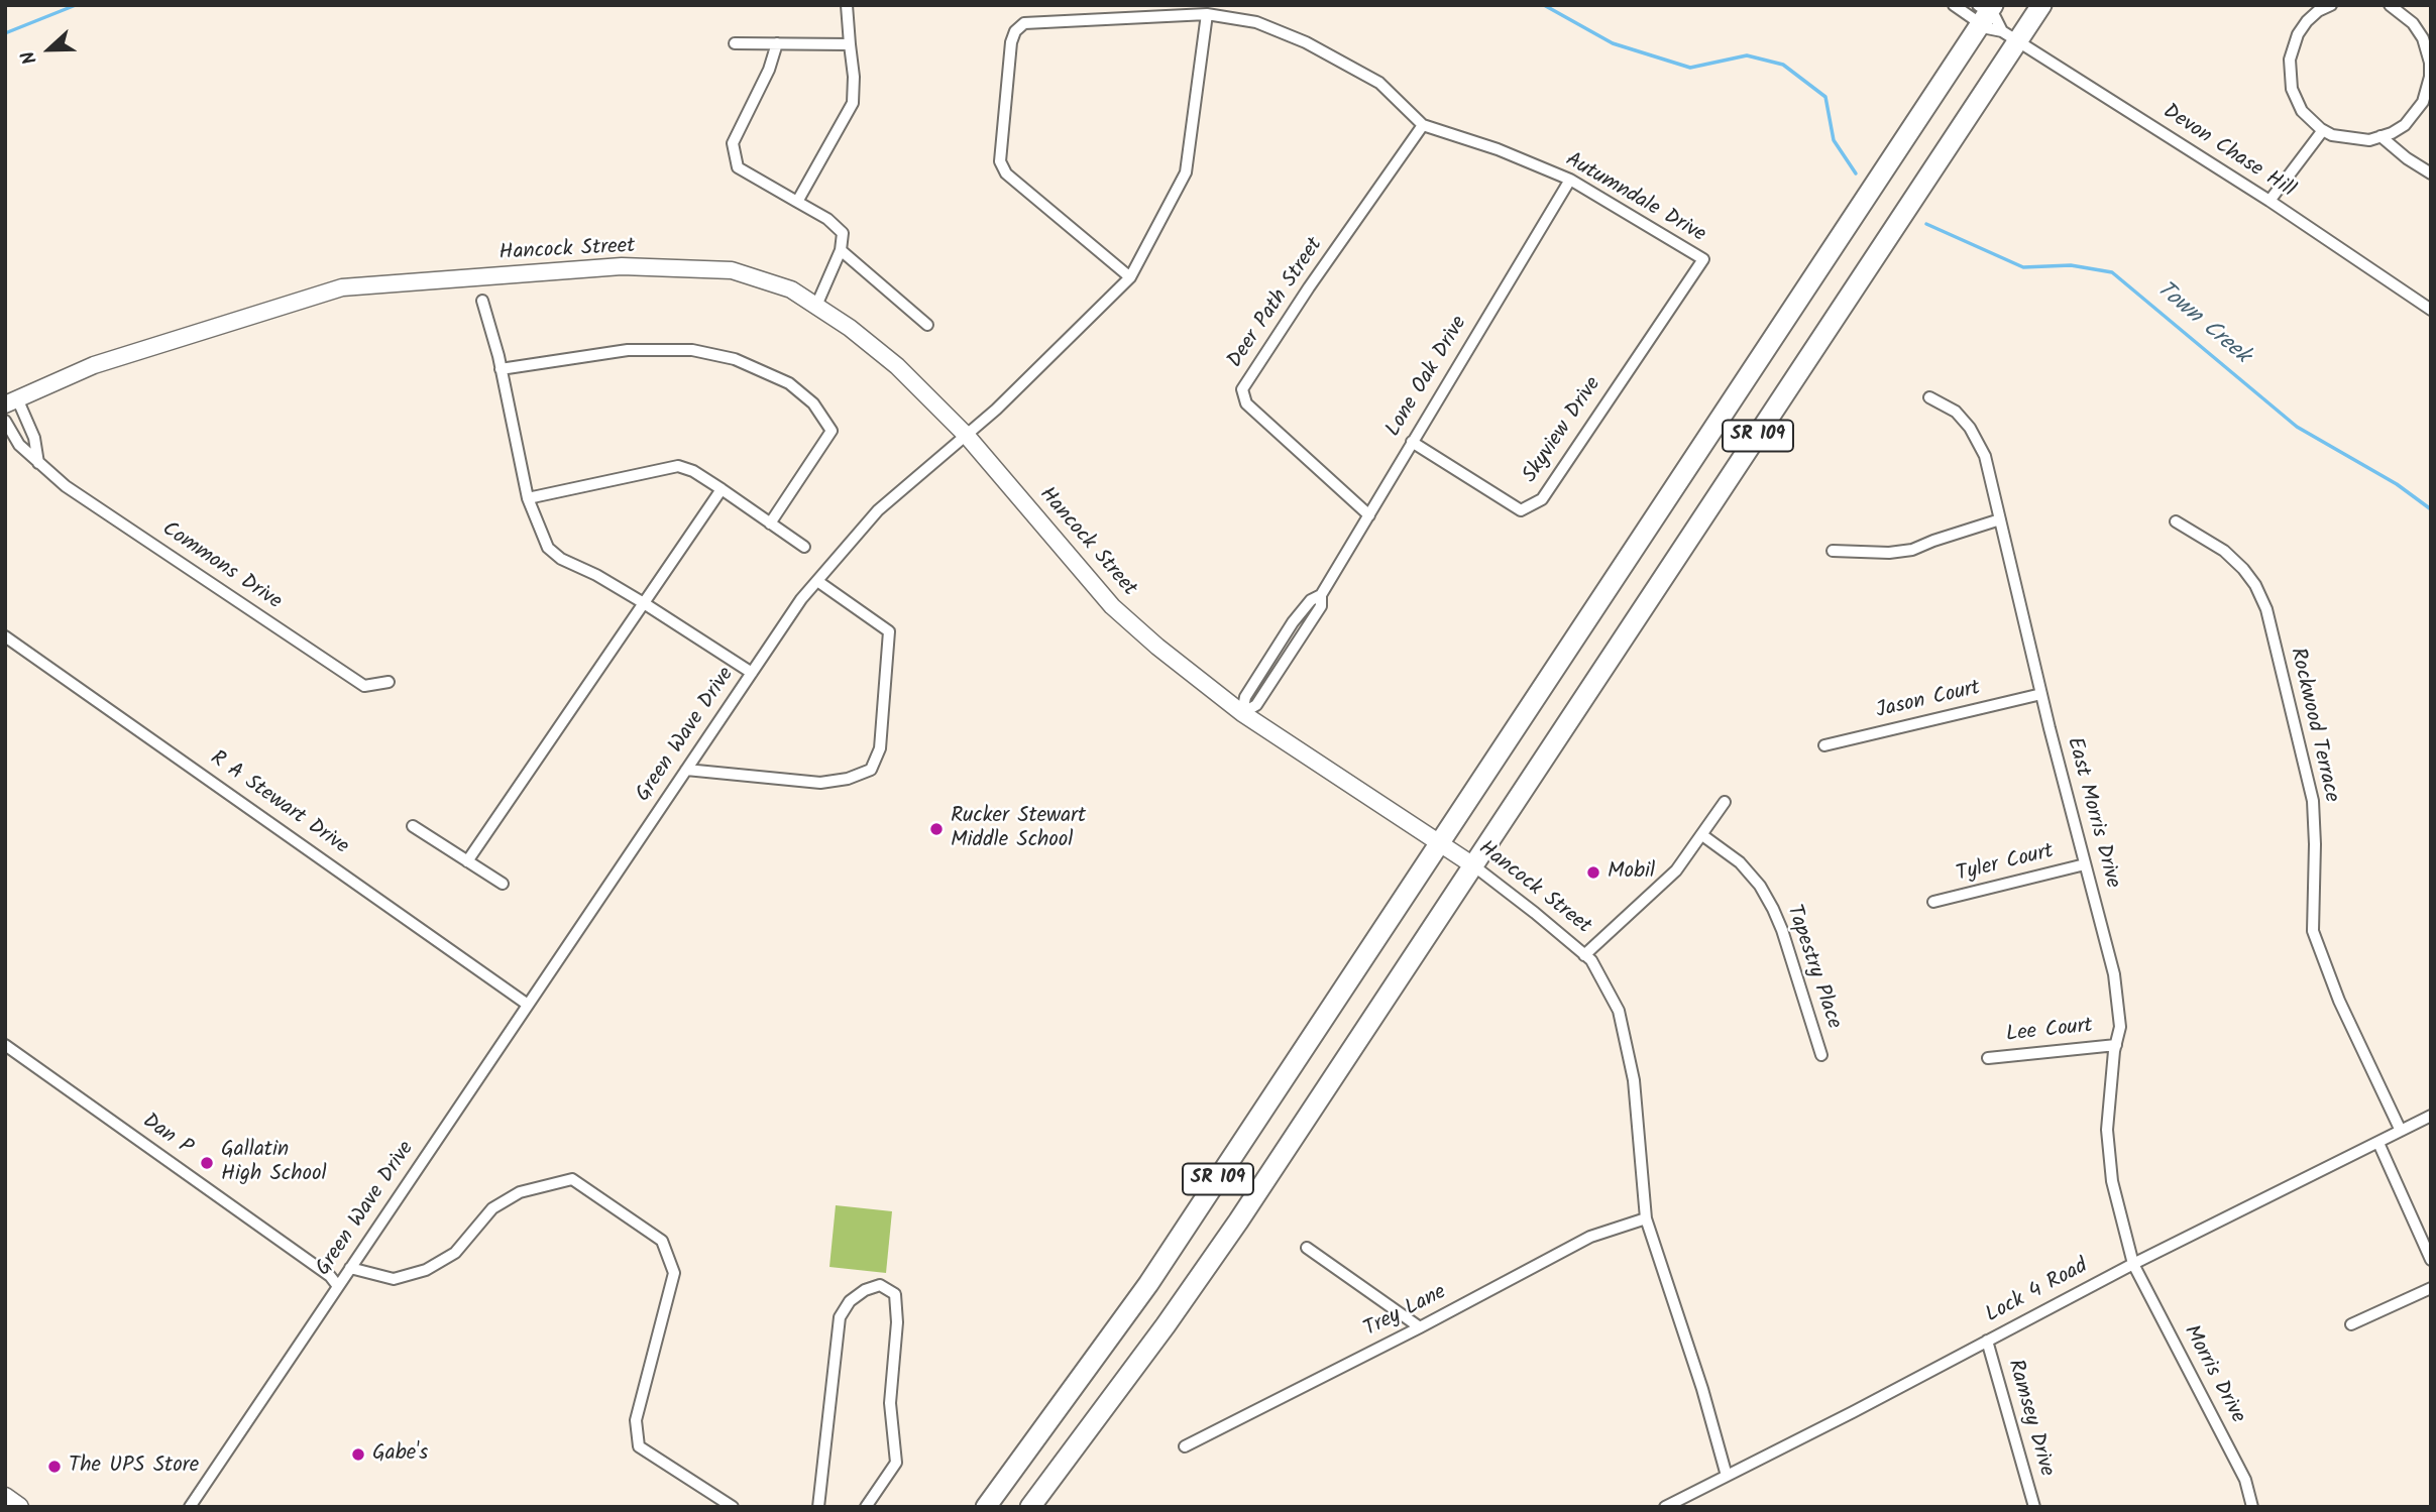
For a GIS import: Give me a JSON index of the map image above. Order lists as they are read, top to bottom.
{
  "streets": {
    "highway": ["SR 109"],
    "street": [
      "Devon Chase Hill",
      "Autumndale Drive",
      "Hancock Street",
      "Deer Path Street",
      "Lone Oak Drive",
      "Skyview Drive",
      "Commons Drive",
      "Jason Court",
      "Rockwood Terrace",
      "Green Wave Drive",
      "R A Stewart Drive",
      "East Morris Drive",
      "Tyler Court",
      "Tapestry Place",
      "Lee Court",
      "Dan P",
      "Lock 4 Road",
      "Trey Lane",
      "Morris Drive",
      "Ramsey Drive"
    ]
  },
  "crossings": [
    ["Devon Chase Hill", "SR 109"],
    ["Autumndale Drive", "Deer Path Street"],
    ["Autumndale Drive", "Lone Oak Drive"],
    ["Autumndale Drive", "Skyview Drive"],
    ["Autumndale Drive", "Green Wave Drive"],
    ["Hancock Street", "Lone Oak Drive"],
    ["Hancock Street", "SR 109"],
    ["Hancock Street", "Green Wave Drive"],
    ["Hancock Street", "Lock 4 Road"],
    ["Hancock Street", "Trey Lane"],
    ["Deer Path Street", "Lone Oak Drive"],
    ["Lone Oak Drive", "Skyview Drive"],
    ["Jason Court", "East Morris Drive"],
    ["Rockwood Terrace", "Lock 4 Road"],
    ["Green Wave Drive", "R A Stewart Drive"],
    ["Green Wave Drive", "Dan P"],
    ["East Morris Drive", "Tyler Court"],
    ["East Morris Drive", "Lee Court"],
    ["East Morris Drive", "Lock 4 Road"],
    ["East Morris Drive", "Morris Drive"],
    ["Lock 4 Road", "Morris Drive"],
    ["Lock 4 Road", "Ramsey Drive"]
  ],
  "water": ["Town Creek"],
  "places": [
    "Rucker Stewart Middle School",
    "Mobil",
    "Gallatin High School",
    "Gabe's",
    "The UPS Store"
  ],
  "north": "left"
}
